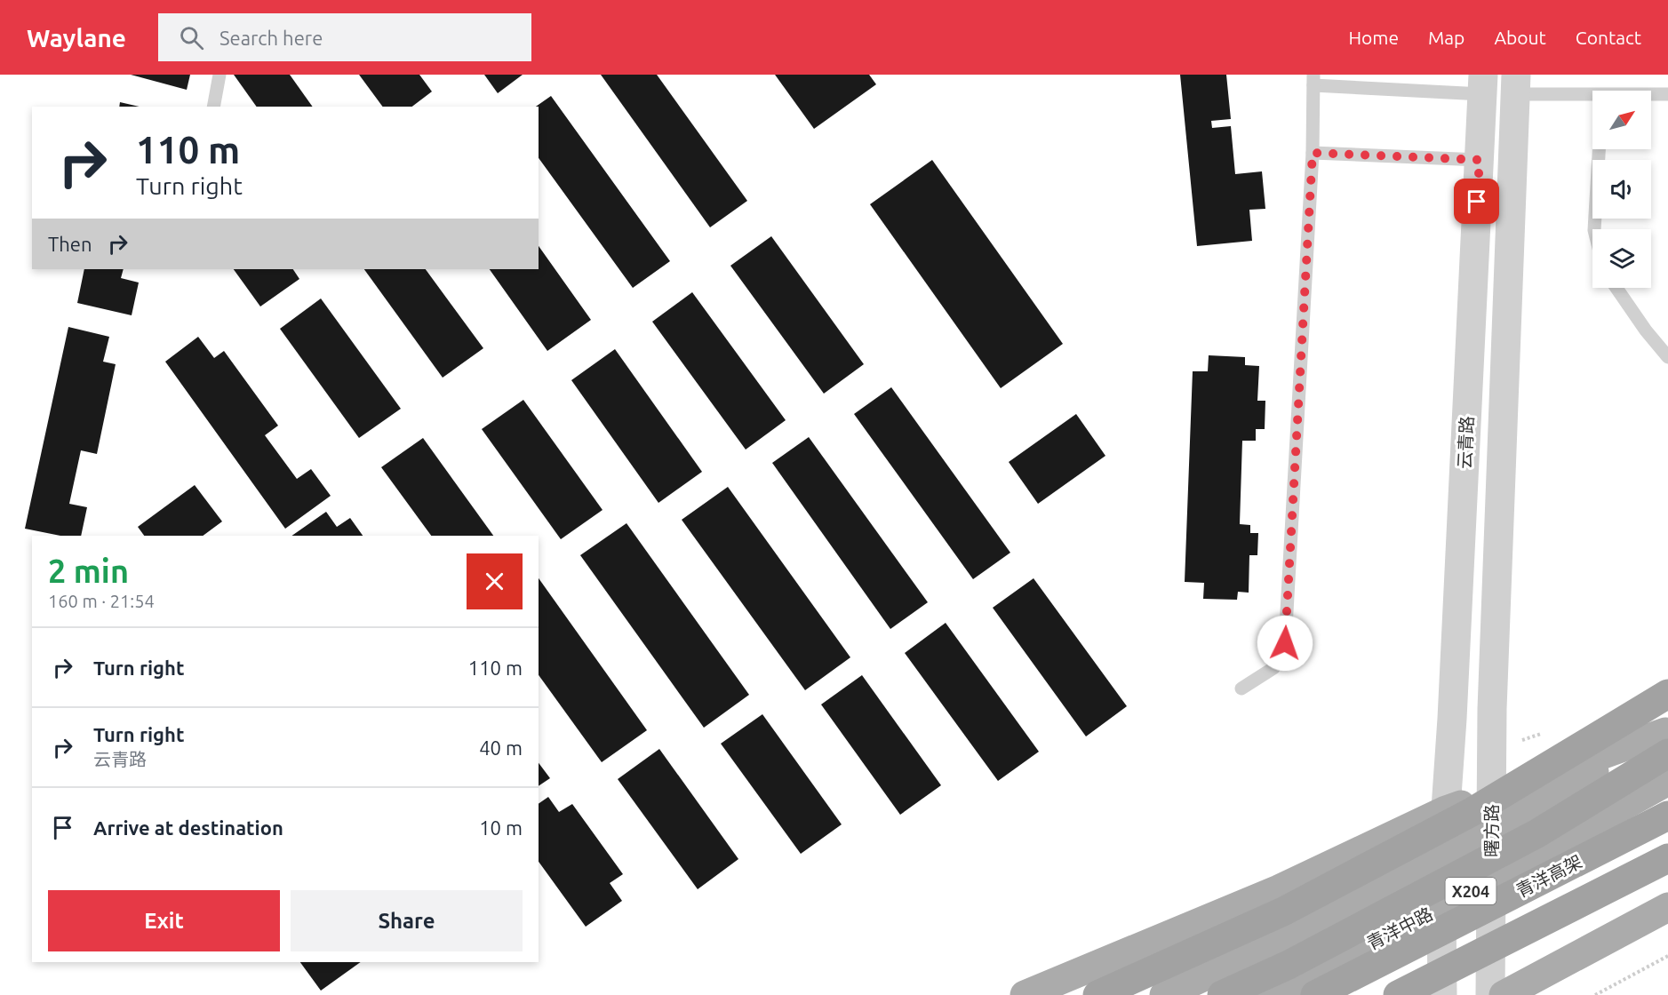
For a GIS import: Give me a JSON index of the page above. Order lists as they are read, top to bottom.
{
  "streets": {
    "highway": ["青洋高架"],
    "main road": ["X204", "青洋中路"],
    "street": ["云青路", "曙方路"]
  },
  "crossings": [
    ["云青路", "曙方路"],
    ["曙方路", "青洋中路"]
  ],
  "north": "top right",
  "page": {
    "header": "Waylane",
    "search": "Search here",
    "nav": [
      "Home",
      "Map",
      "About",
      "Contact"
    ],
    "turn": ["110 m", "Turn right"],
    "then": "Then",
    "heading": ["2 min", "160 m · 21:54"],
    "list": [
      {
        "name": "Turn right",
        "value": "110 m"
      },
      {
        "name": "Turn right",
        "note": "云青路",
        "value": "40 m"
      },
      {
        "name": "Arrive at destination",
        "value": "10 m"
      }
    ],
    "buttons": ["Exit", "Share"]
  }
}
